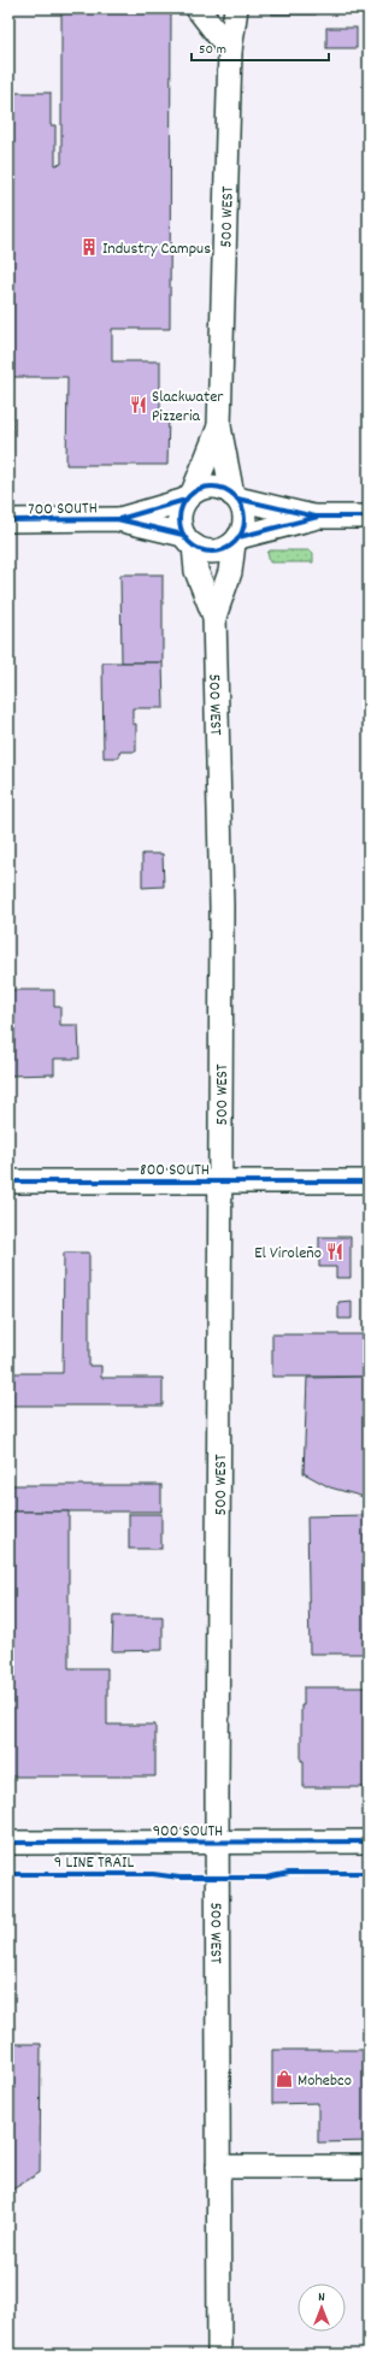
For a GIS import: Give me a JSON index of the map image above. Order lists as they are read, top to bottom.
{
  "streets": {
    "street": [
      "500 WEST",
      "700 SOUTH",
      "800 SOUTH",
      "900 SOUTH"
    ],
    "cycle path": ["9 LINE TRAIL"]
  },
  "crossings": [
    ["500 WEST", "700 SOUTH"],
    ["500 WEST", "800 SOUTH"],
    ["500 WEST", "900 SOUTH"]
  ],
  "places": {
    "building": ["Industry Campus"],
    "restaurant": ["Slackwater Pizzeria", "El Viroleño"],
    "shop": ["Mohebco"]
  },
  "scale_bar": "50 m",
  "north": "top"
}
